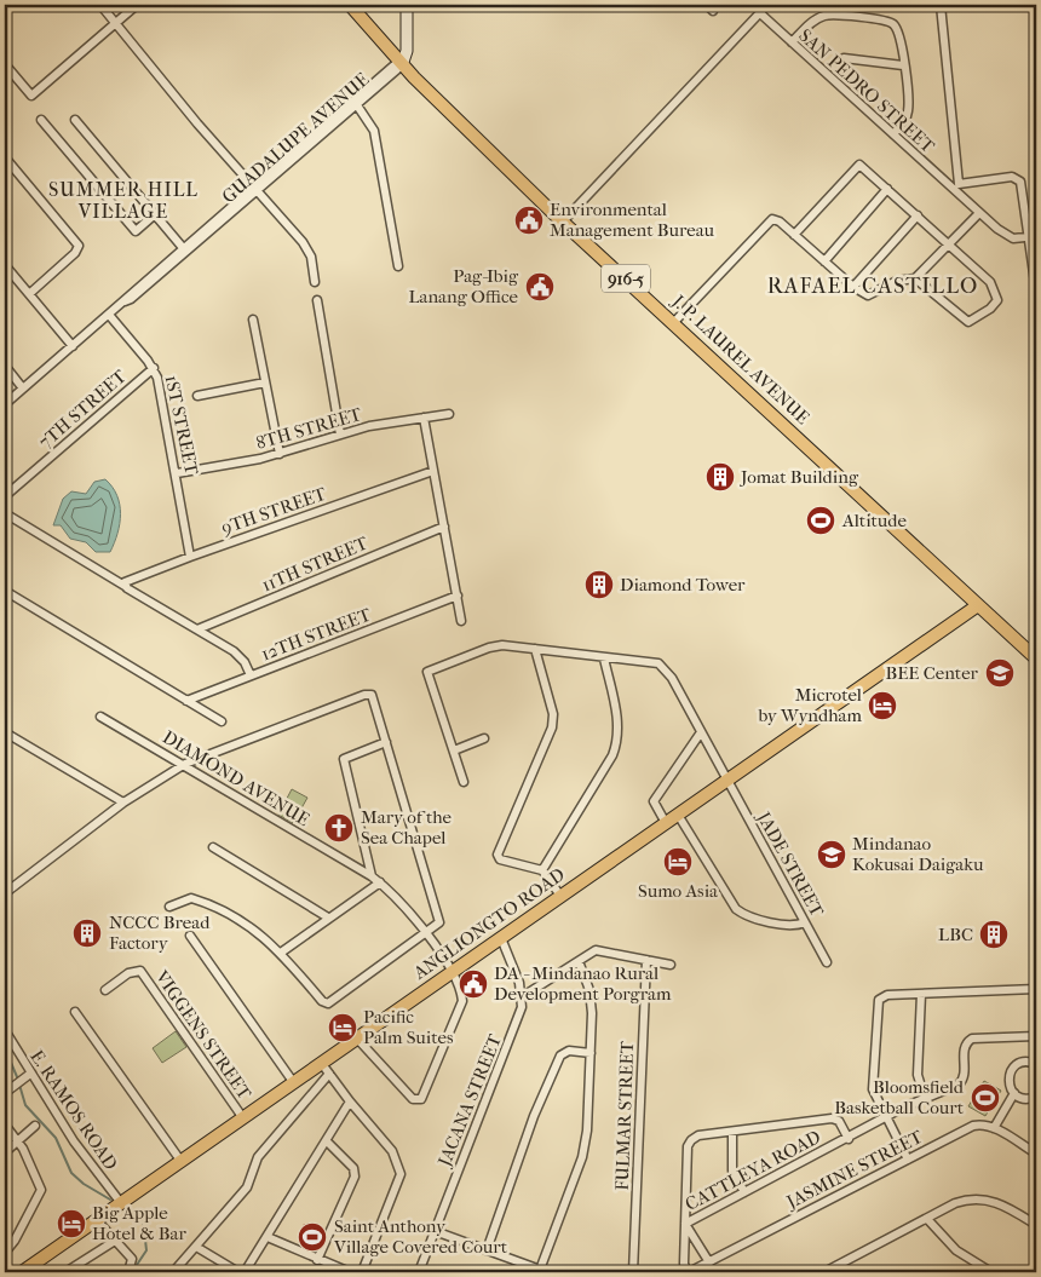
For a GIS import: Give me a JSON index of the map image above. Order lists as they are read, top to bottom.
{
  "streets": {
    "main road": ["916-5", "J. P. LAUREL AVENUE", "ANGLIONGTO ROAD"],
    "street": [
      "SAN PEDRO STREET",
      "GUADALUPE AVENUE",
      "7TH STREET",
      "1ST STREET",
      "8TH STREET",
      "9TH STREET",
      "11TH STREET",
      "12TH STREET",
      "DIAMOND AVENUE",
      "JADE STREET",
      "VIGGENS STREET",
      "JACANA STREET",
      "E. RAMOS ROAD",
      "FULMAR STREET",
      "JASMINE STREET",
      "CATTLEYA ROAD"
    ]
  },
  "crossings": [
    ["GUADALUPE AVENUE", "J. P. LAUREL AVENUE"],
    ["GUADALUPE AVENUE", "1ST STREET"],
    ["J. P. LAUREL AVENUE", "ANGLIONGTO ROAD"],
    ["7TH STREET", "1ST STREET"],
    ["1ST STREET", "8TH STREET"],
    ["1ST STREET", "9TH STREET"],
    ["DIAMOND AVENUE", "ANGLIONGTO ROAD"],
    ["JADE STREET", "ANGLIONGTO ROAD"],
    ["ANGLIONGTO ROAD", "VIGGENS STREET"],
    ["ANGLIONGTO ROAD", "E. RAMOS ROAD"]
  ],
  "districts": ["SUMMER HILL VILLAGE", "RAFAEL CASTILLO"],
  "places": {
    "public building": ["Environmental Management Bureau", "Pag-Ibig Lanang Office", "DA - Mindanao Rural Development Porgram"],
    "building": [
      "Jomat Building",
      "Diamond Tower",
      "NCCC Bread Factory",
      "LBC"
    ],
    "sports": ["Altitude", "Bloomsfield Basketball Court", "Saint Anthony Village Covered Court"],
    "school or university": ["BEE Center", "Mindanao Kokusai Daigaku"],
    "hotel": [
      "Microtel by Wyndham",
      "Sumo Asia",
      "Pacific Palm Suites",
      "Big Apple Hotel & Bar"
    ],
    "church": ["Mary of the Sea Chapel"]
  }
}
